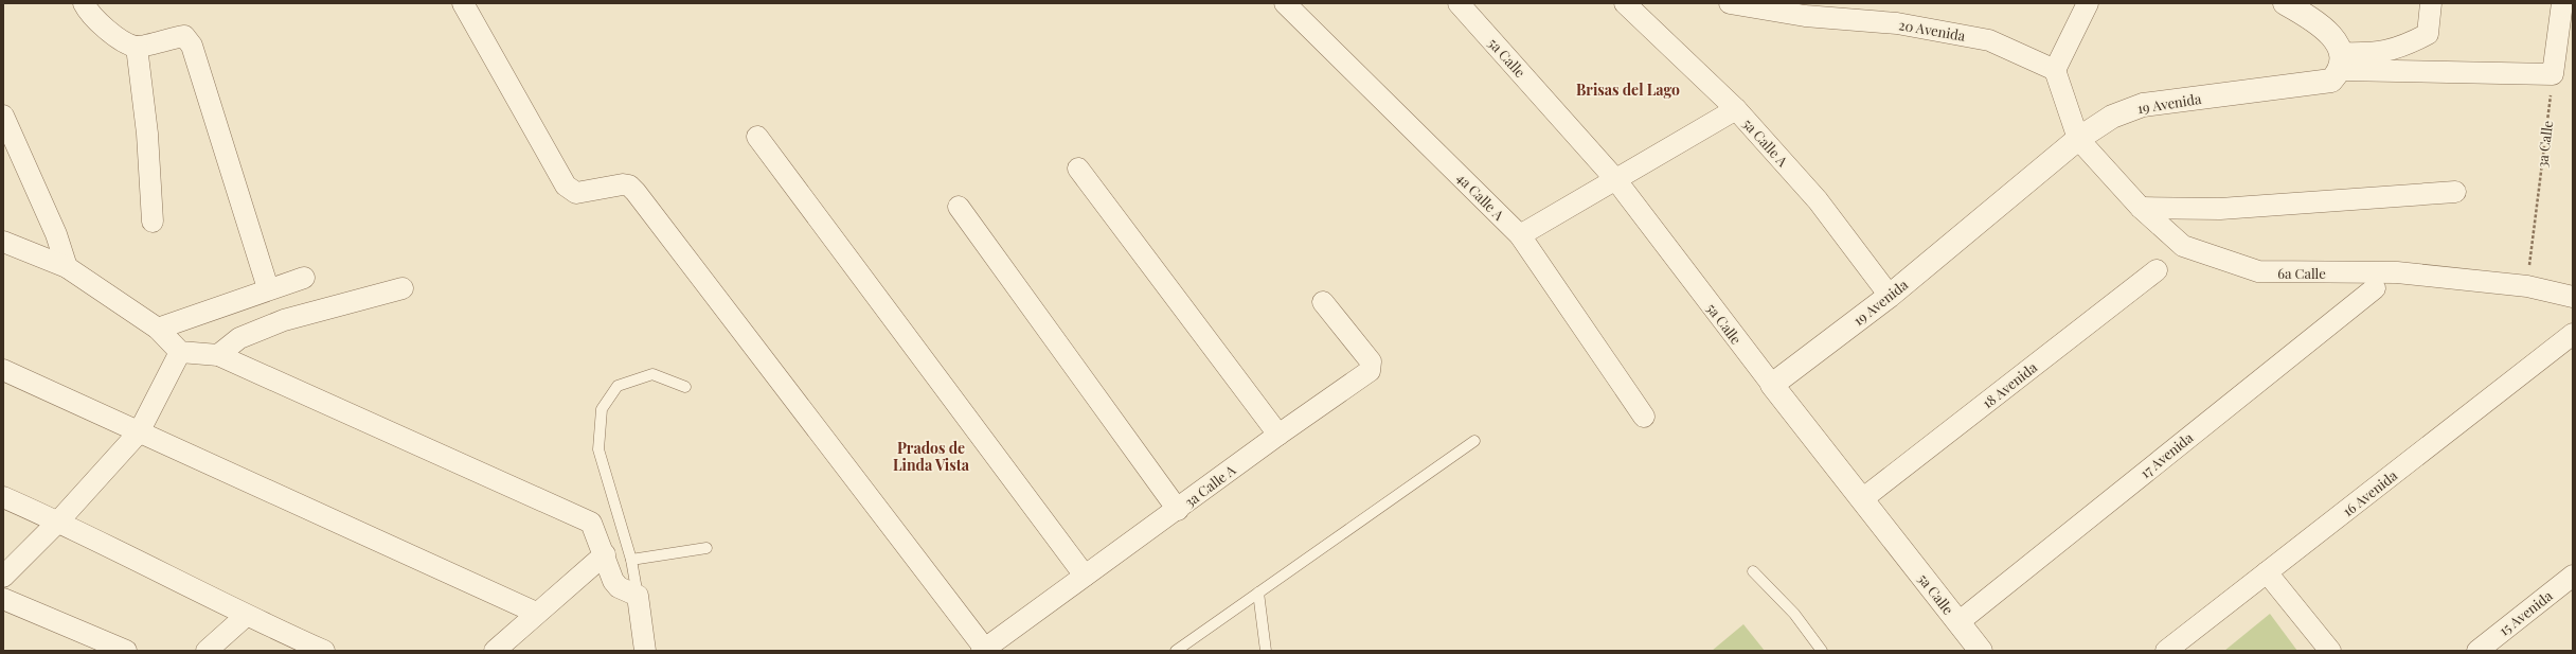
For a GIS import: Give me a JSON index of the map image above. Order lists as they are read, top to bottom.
{
  "streets": {
    "street": [
      "20 Avenida",
      "5a Calle",
      "19 Avenida",
      "5a Calle A",
      "4a Calle A",
      "6a Calle",
      "18 Avenida",
      "17 Avenida",
      "3a Calle A",
      "16 Avenida",
      "15 Avenida"
    ],
    "path": ["3a Calle"]
  },
  "crossings": [
    ["5a Calle", "19 Avenida"],
    ["5a Calle", "18 Avenida"],
    ["5a Calle", "17 Avenida"],
    ["19 Avenida", "5a Calle A"],
    ["19 Avenida", "6a Calle"],
    ["3a Calle", "6a Calle"]
  ],
  "districts": ["Brisas del Lago", "Prados de Linda Vista"]
}
